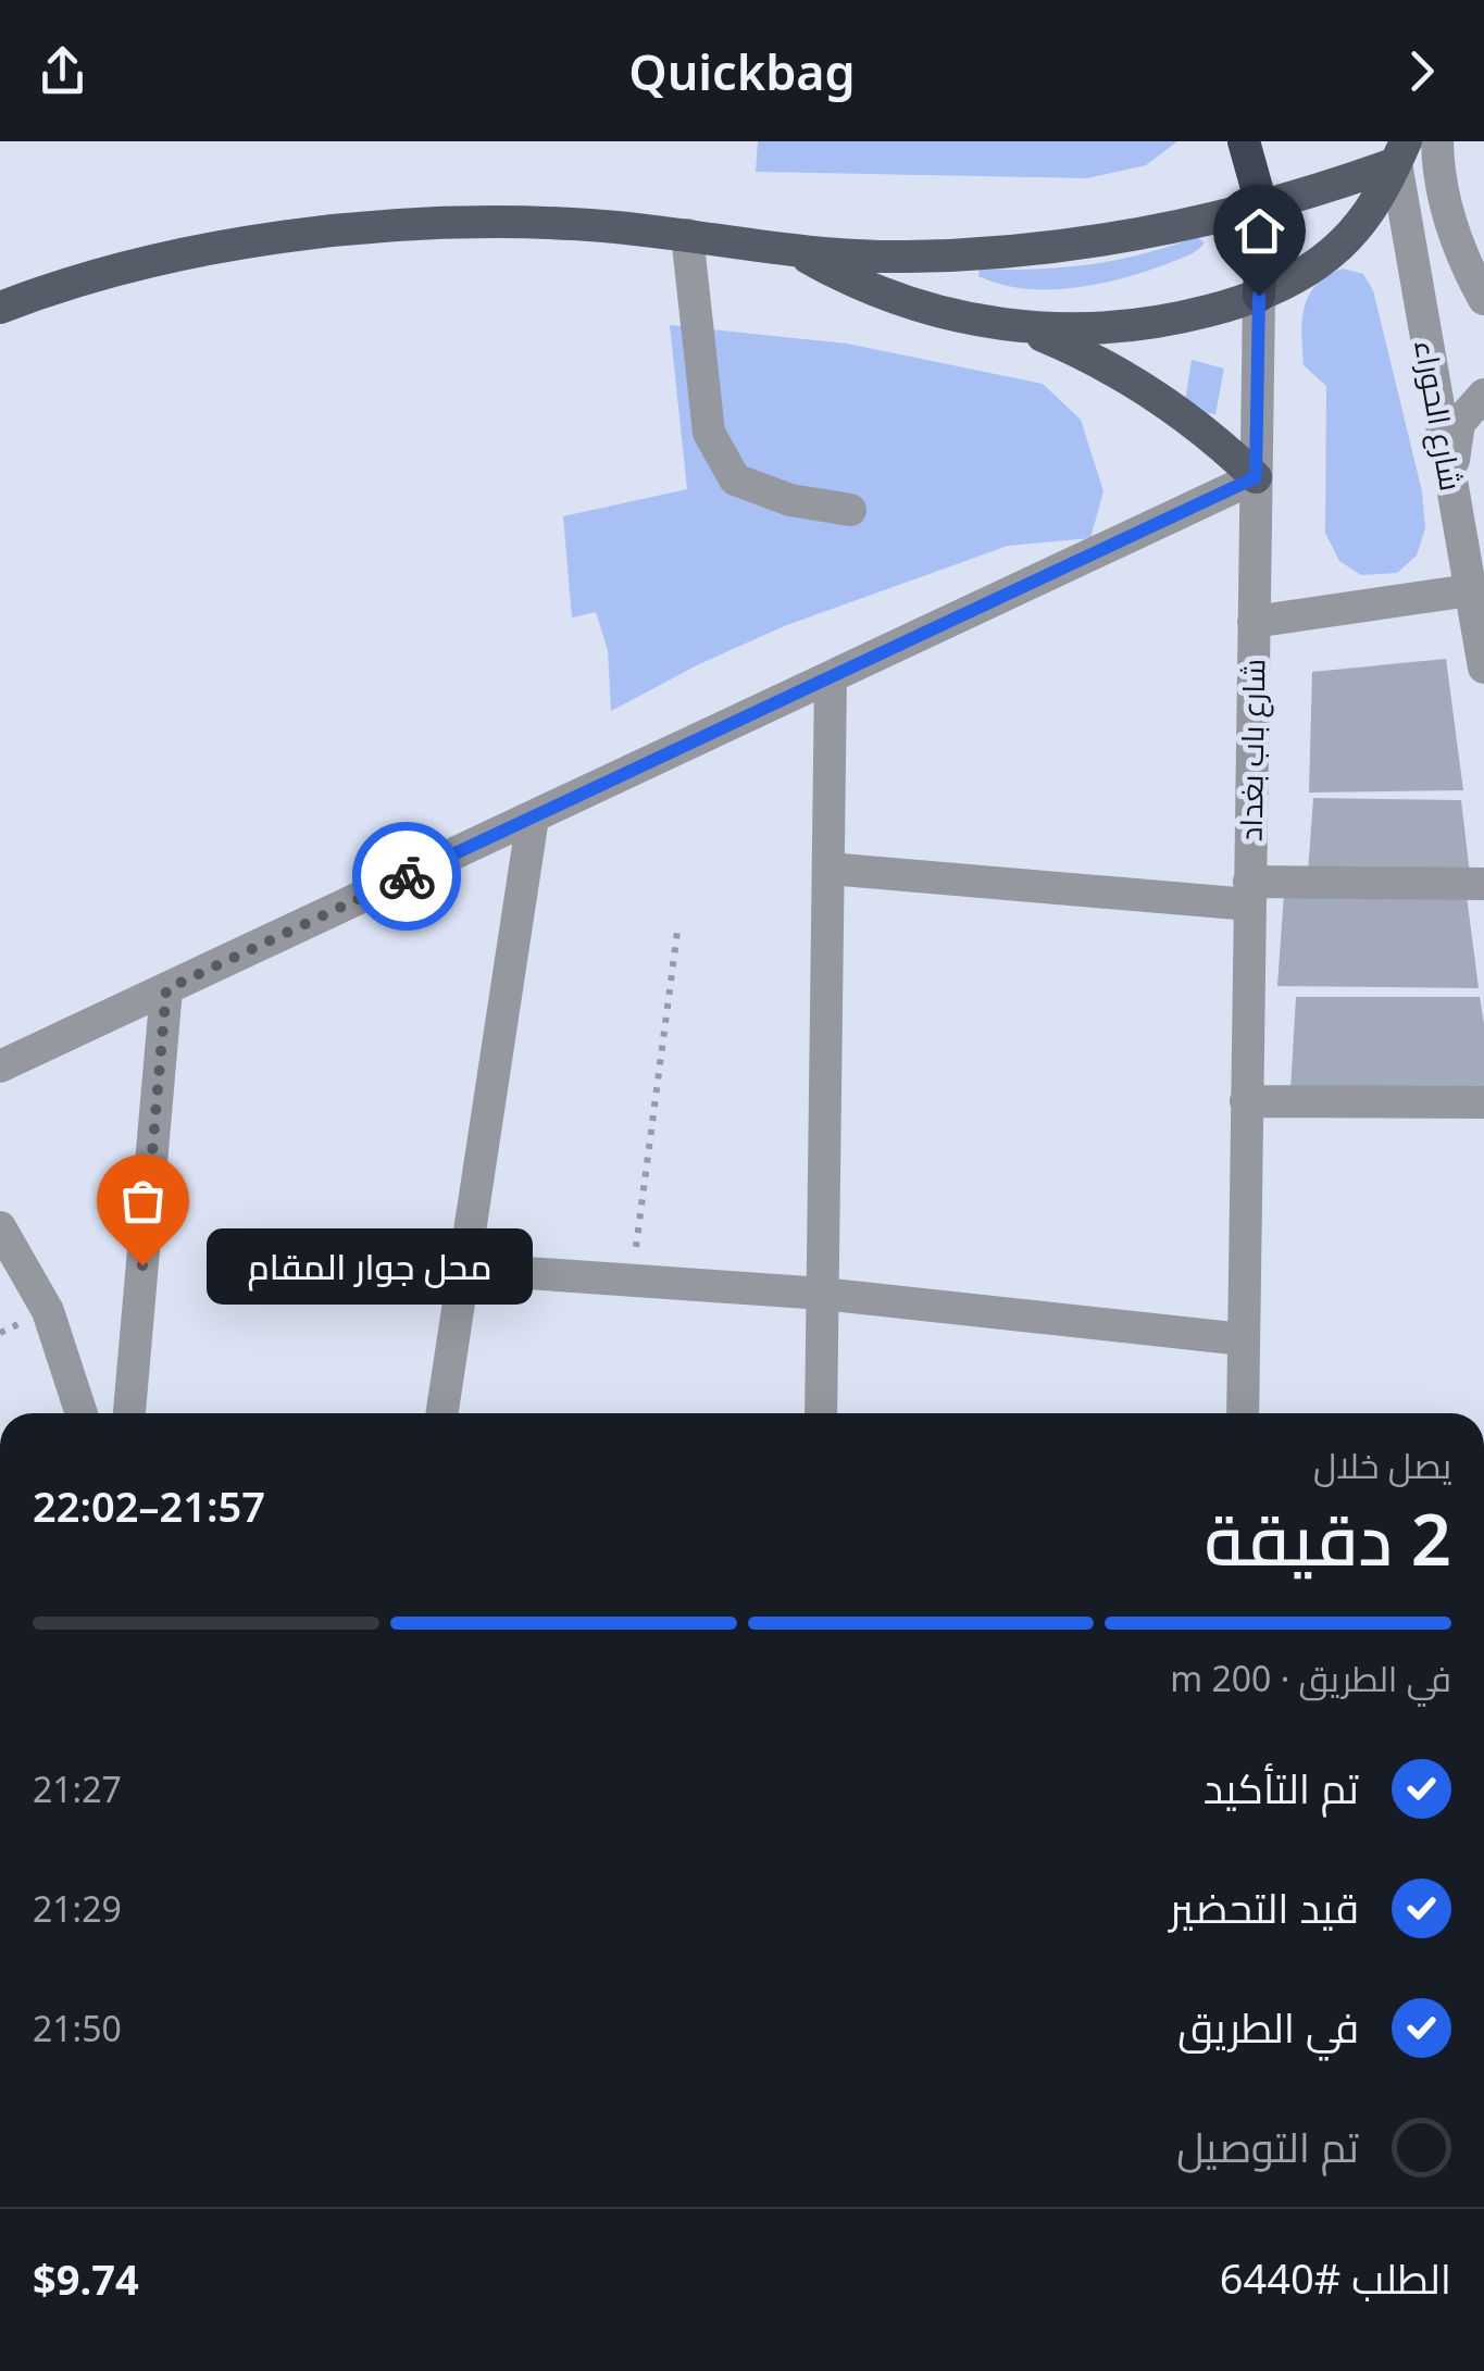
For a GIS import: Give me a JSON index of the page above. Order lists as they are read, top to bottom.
{
  "streets": {
    "street": ["شارع الحوراء", "شارع باب بغداد"]
  },
  "places": ["محل جوار المقام"],
  "page": {
    "header": "Quickbag",
    "bubble": "محل جوار المقام",
    "heading": ["2 دقيقة", "يصل خلال", "21:57–22:02"],
    "panel": ["الطلب #6440", "$9.74"],
    "bar": "في الطريق · 200 m",
    "list": [
      ["تم التأكيد", "21:27"],
      ["قيد التحضير", "21:29"],
      ["في الطريق", "21:50"],
      "تم التوصيل"
    ]
  }
}
